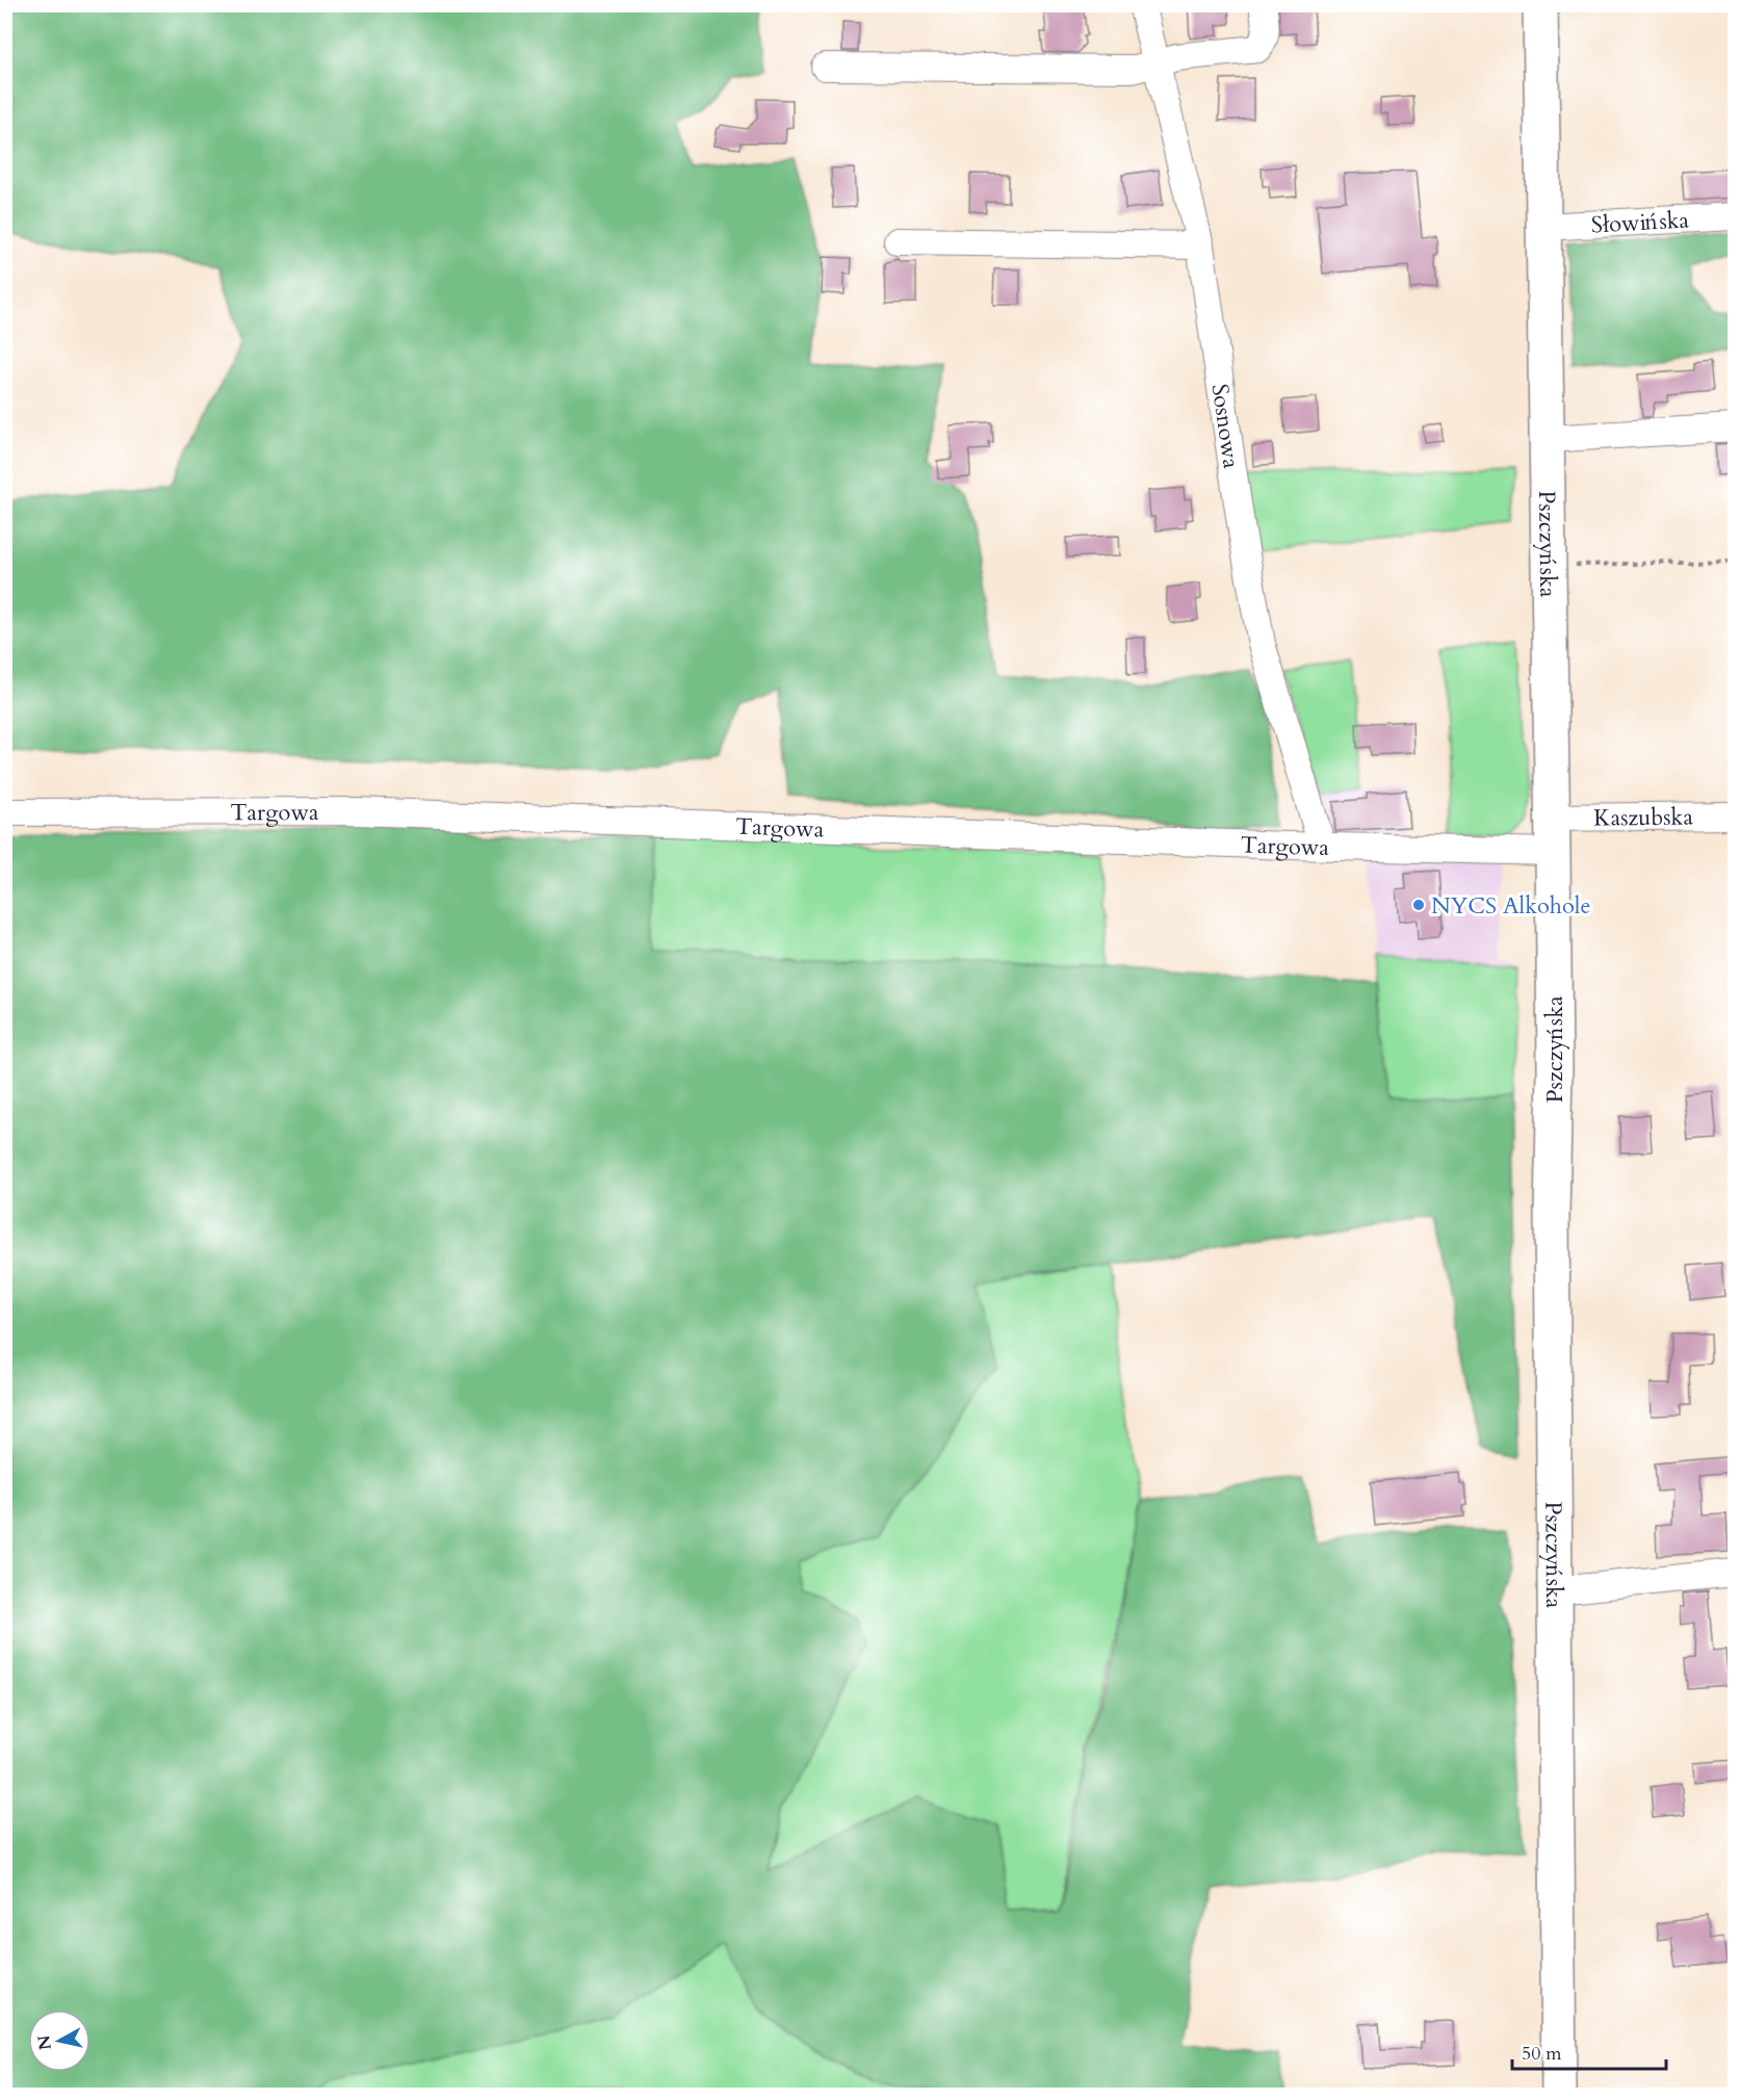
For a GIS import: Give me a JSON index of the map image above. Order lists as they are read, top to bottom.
{
  "streets": {
    "main road": ["Pszczyńska"],
    "street": [
      "Słowińska",
      "Sosnowa",
      "Targowa",
      "Kaszubska"
    ]
  },
  "crossings": [
    ["Słowińska", "Pszczyńska"],
    ["Sosnowa", "Targowa"],
    ["Pszczyńska", "Targowa"],
    ["Pszczyńska", "Kaszubska"]
  ],
  "places": ["NYCS Alkohole"],
  "scale_bar": "50 m",
  "north": "left"
}
